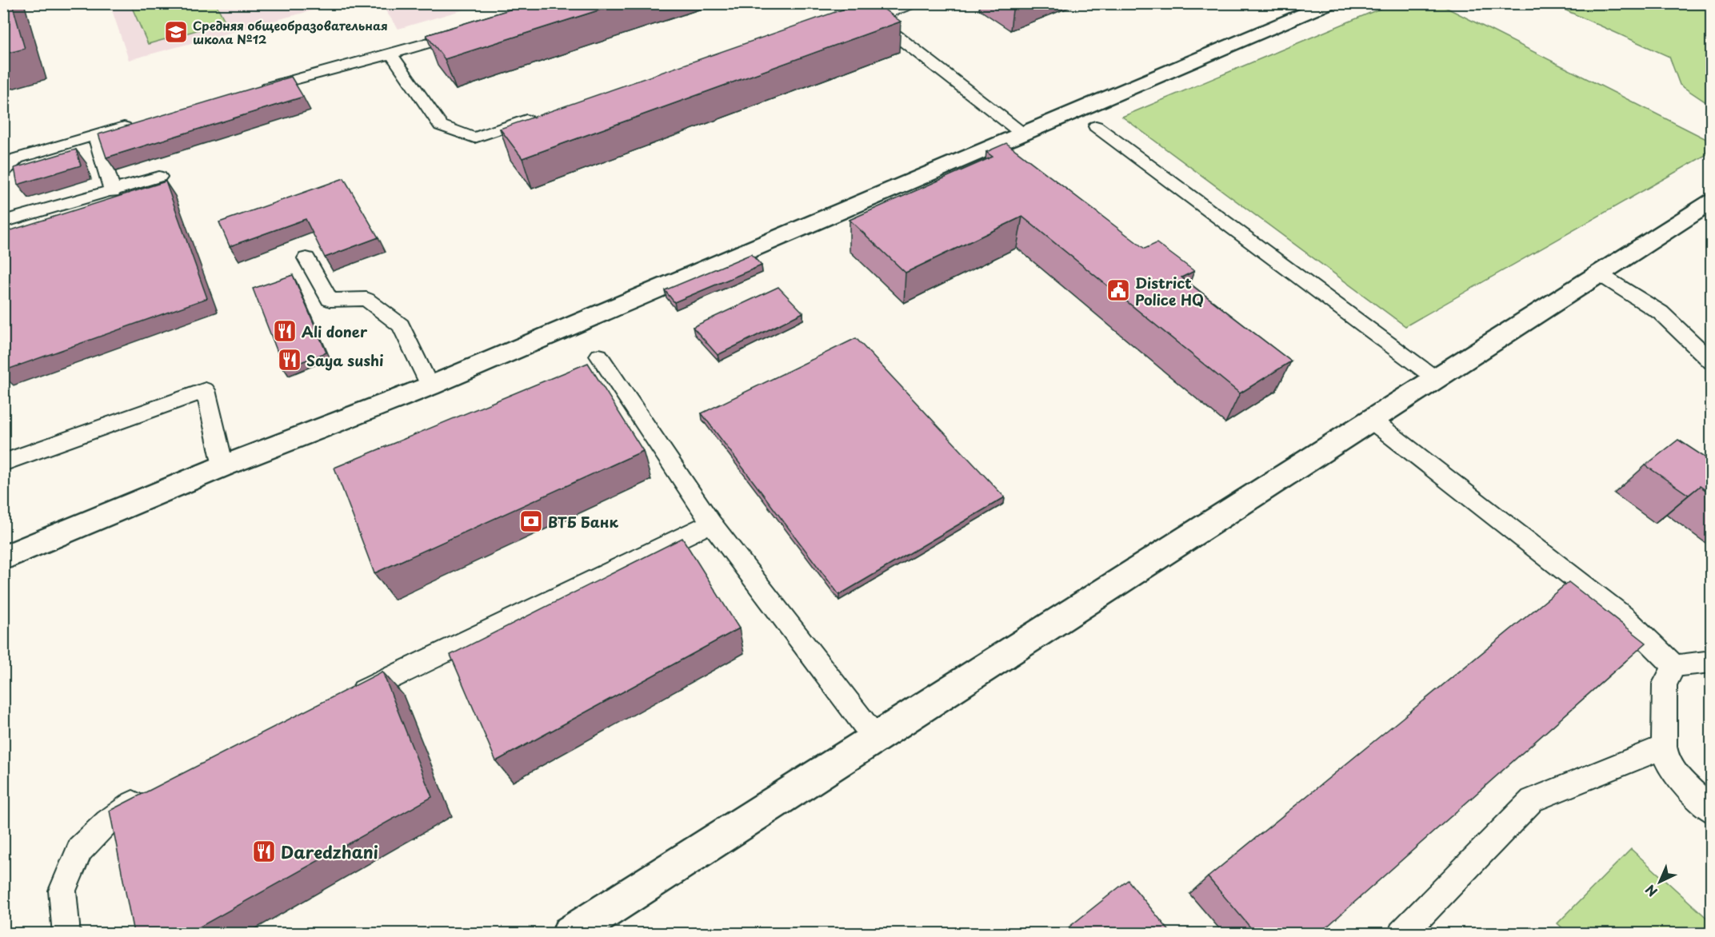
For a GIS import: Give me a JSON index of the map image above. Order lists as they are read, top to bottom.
{
  "places": {
    "school or university": ["Средняя общеобразовательная школа №12"],
    "public building": ["District Police HQ"],
    "restaurant": ["Ali doner", "Saya sushi", "Daredzhani"],
    "bank": ["ВТБ Банк"]
  },
  "north": "bottom left"
}
